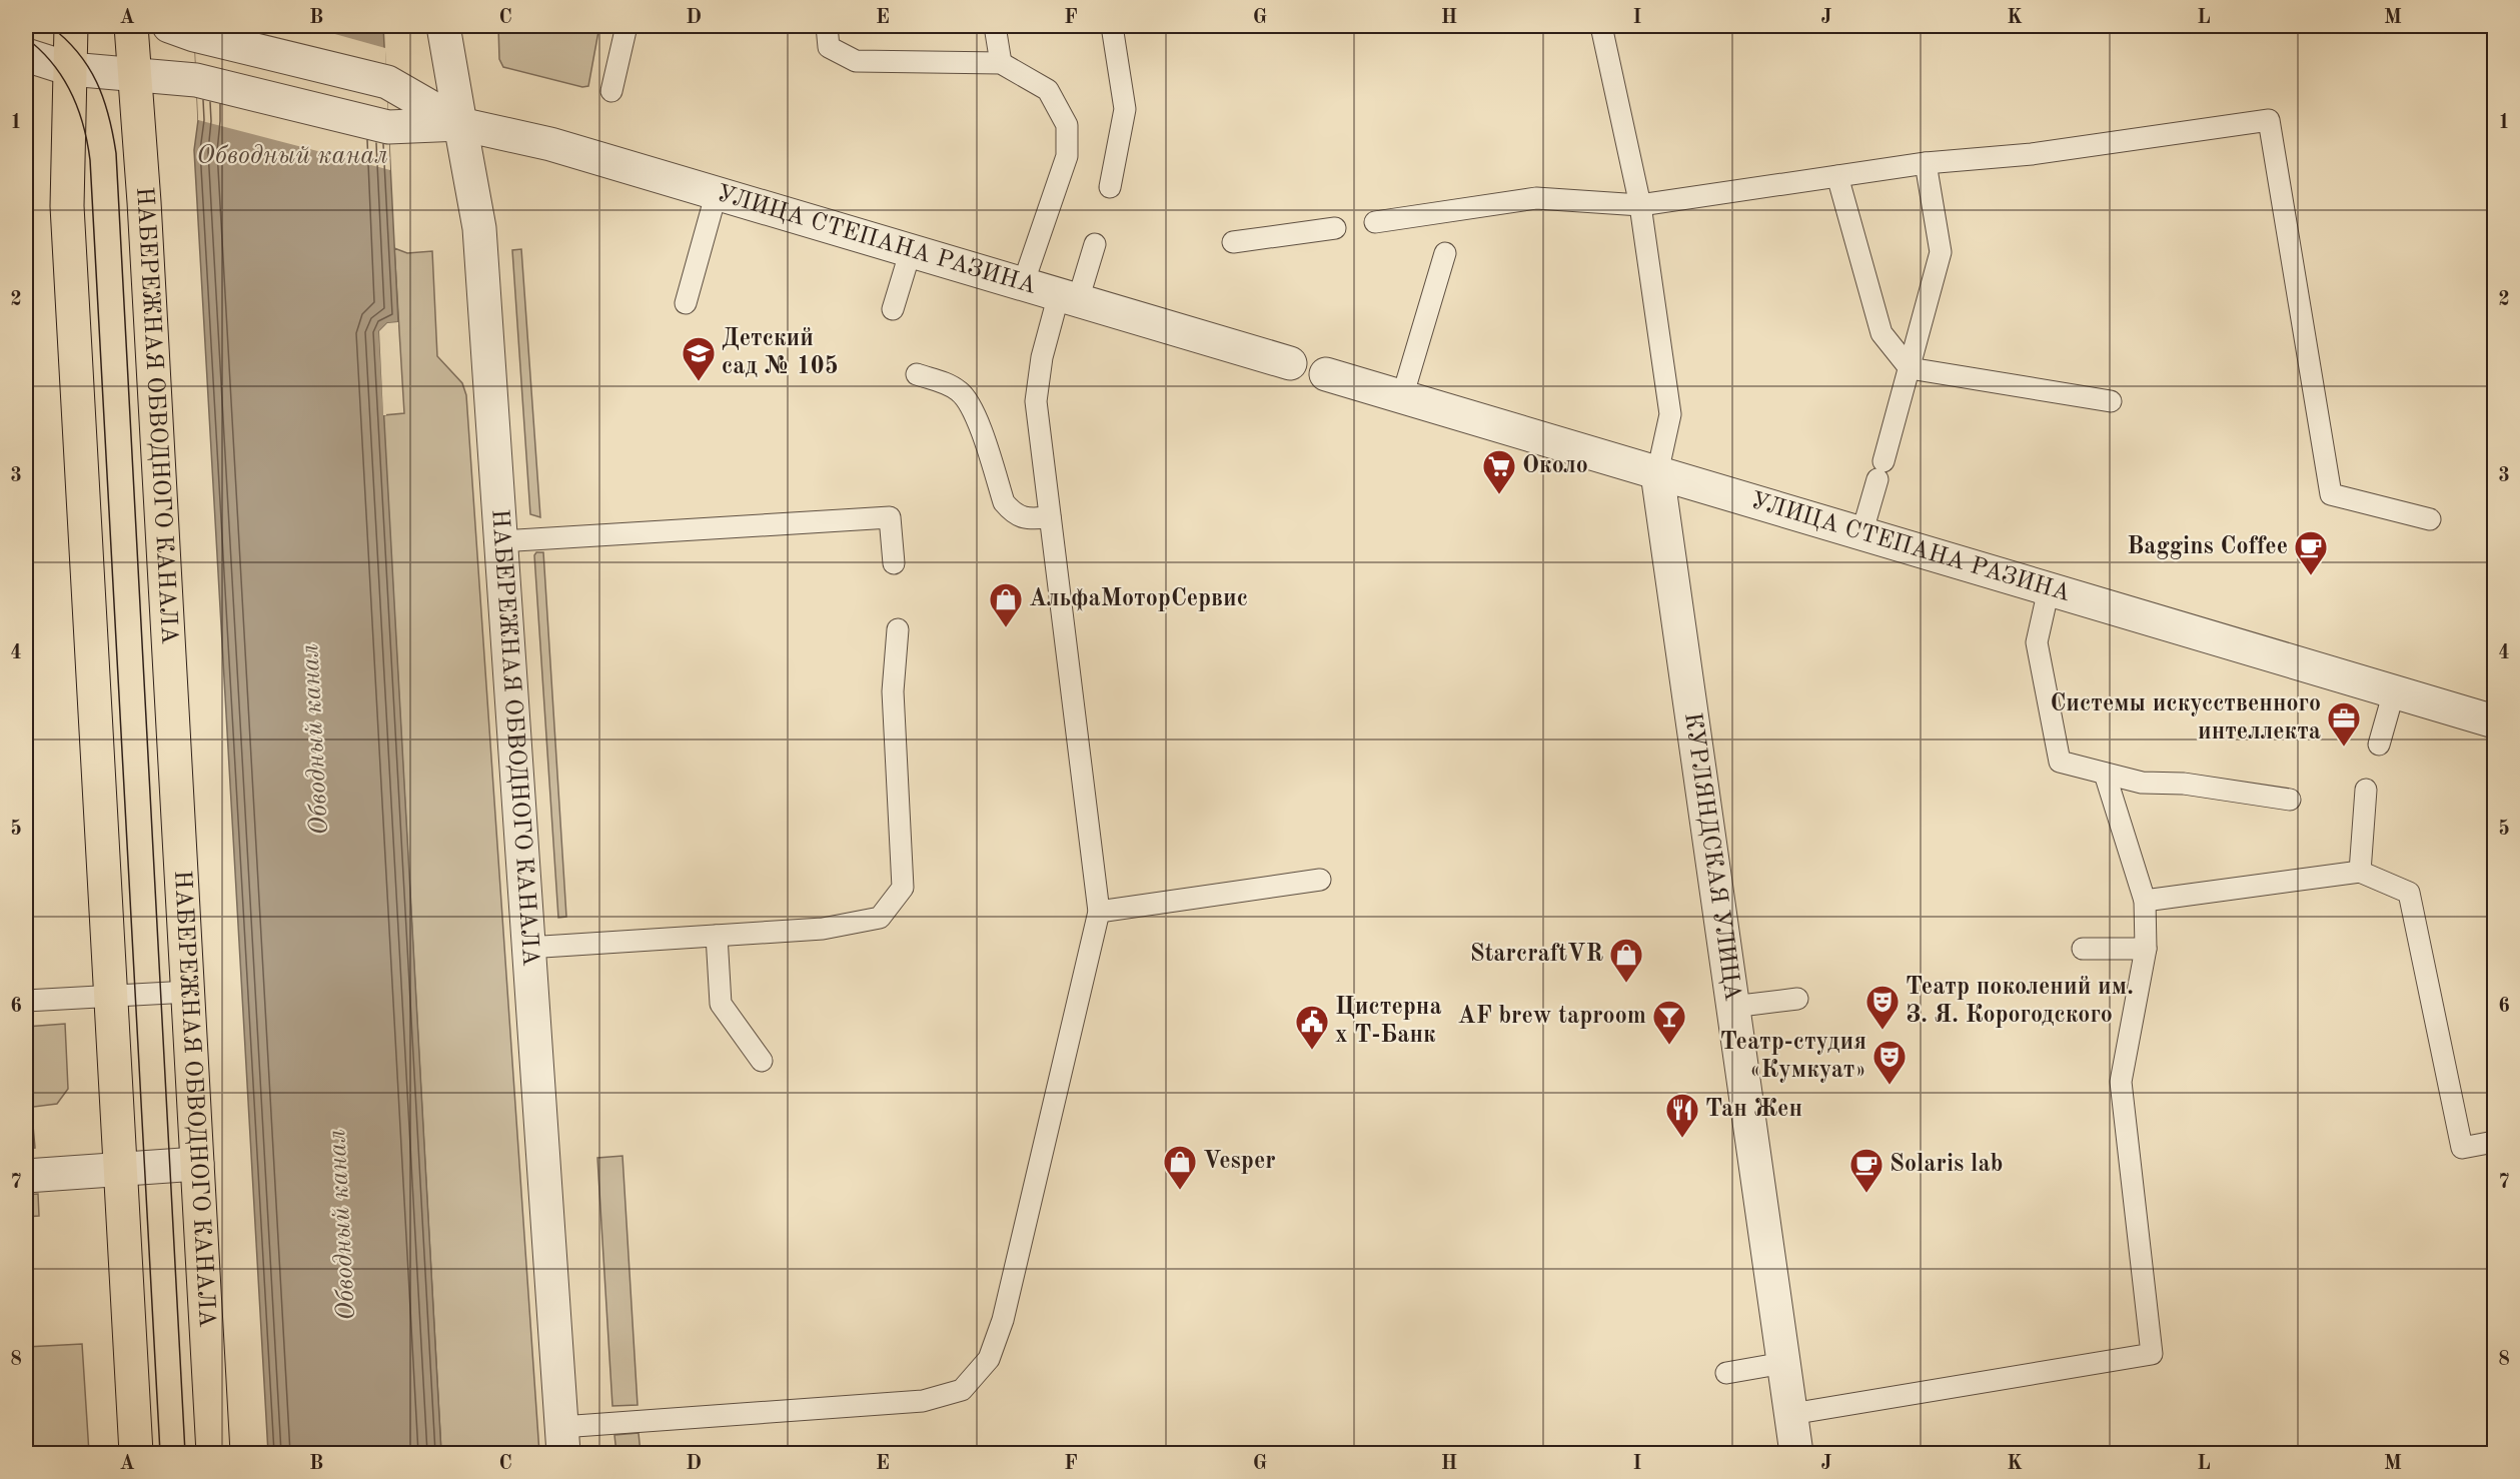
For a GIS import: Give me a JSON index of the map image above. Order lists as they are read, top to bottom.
{
  "streets": {
    "main road": ["НАБЕРЕЖНАЯ ОБВОДНОГО КАНАЛА"],
    "street": ["УЛИЦА СТЕПАНА РАЗИНА", "КУРЛЯНДСКАЯ УЛИЦА"]
  },
  "crossings": [
    ["УЛИЦА СТЕПАНА РАЗИНА", "НАБЕРЕЖНАЯ ОБВОДНОГО КАНАЛА"],
    ["УЛИЦА СТЕПАНА РАЗИНА", "КУРЛЯНДСКАЯ УЛИЦА"]
  ],
  "water": ["Обводный канал"],
  "places": {
    "school or university": ["Детский сад № 105"],
    "supermarket": ["Около"],
    "cafe": ["Baggins Coffee", "Solaris lab"],
    "shop": ["АльфаМоторСервис", "StarcraftVR", "Vesper"],
    "office": ["Системы искусственного интеллекта"],
    "theatre": ["Театр поколений им. З. Я. Корогодского", "Театр-студия «Кумкуат»"],
    "bar": ["AF brew taproom"],
    "public building": ["Цистерна х Т-Банк"],
    "restaurant": ["Тан Жен"]
  },
  "grid": {
    "columns": [
      "A",
      "B",
      "C",
      "D",
      "E",
      "F",
      "G",
      "H",
      "I",
      "J",
      "K",
      "L",
      "M"
    ],
    "rows": [
      "1",
      "2",
      "3",
      "4",
      "5",
      "6",
      "7",
      "8"
    ]
  }
}
